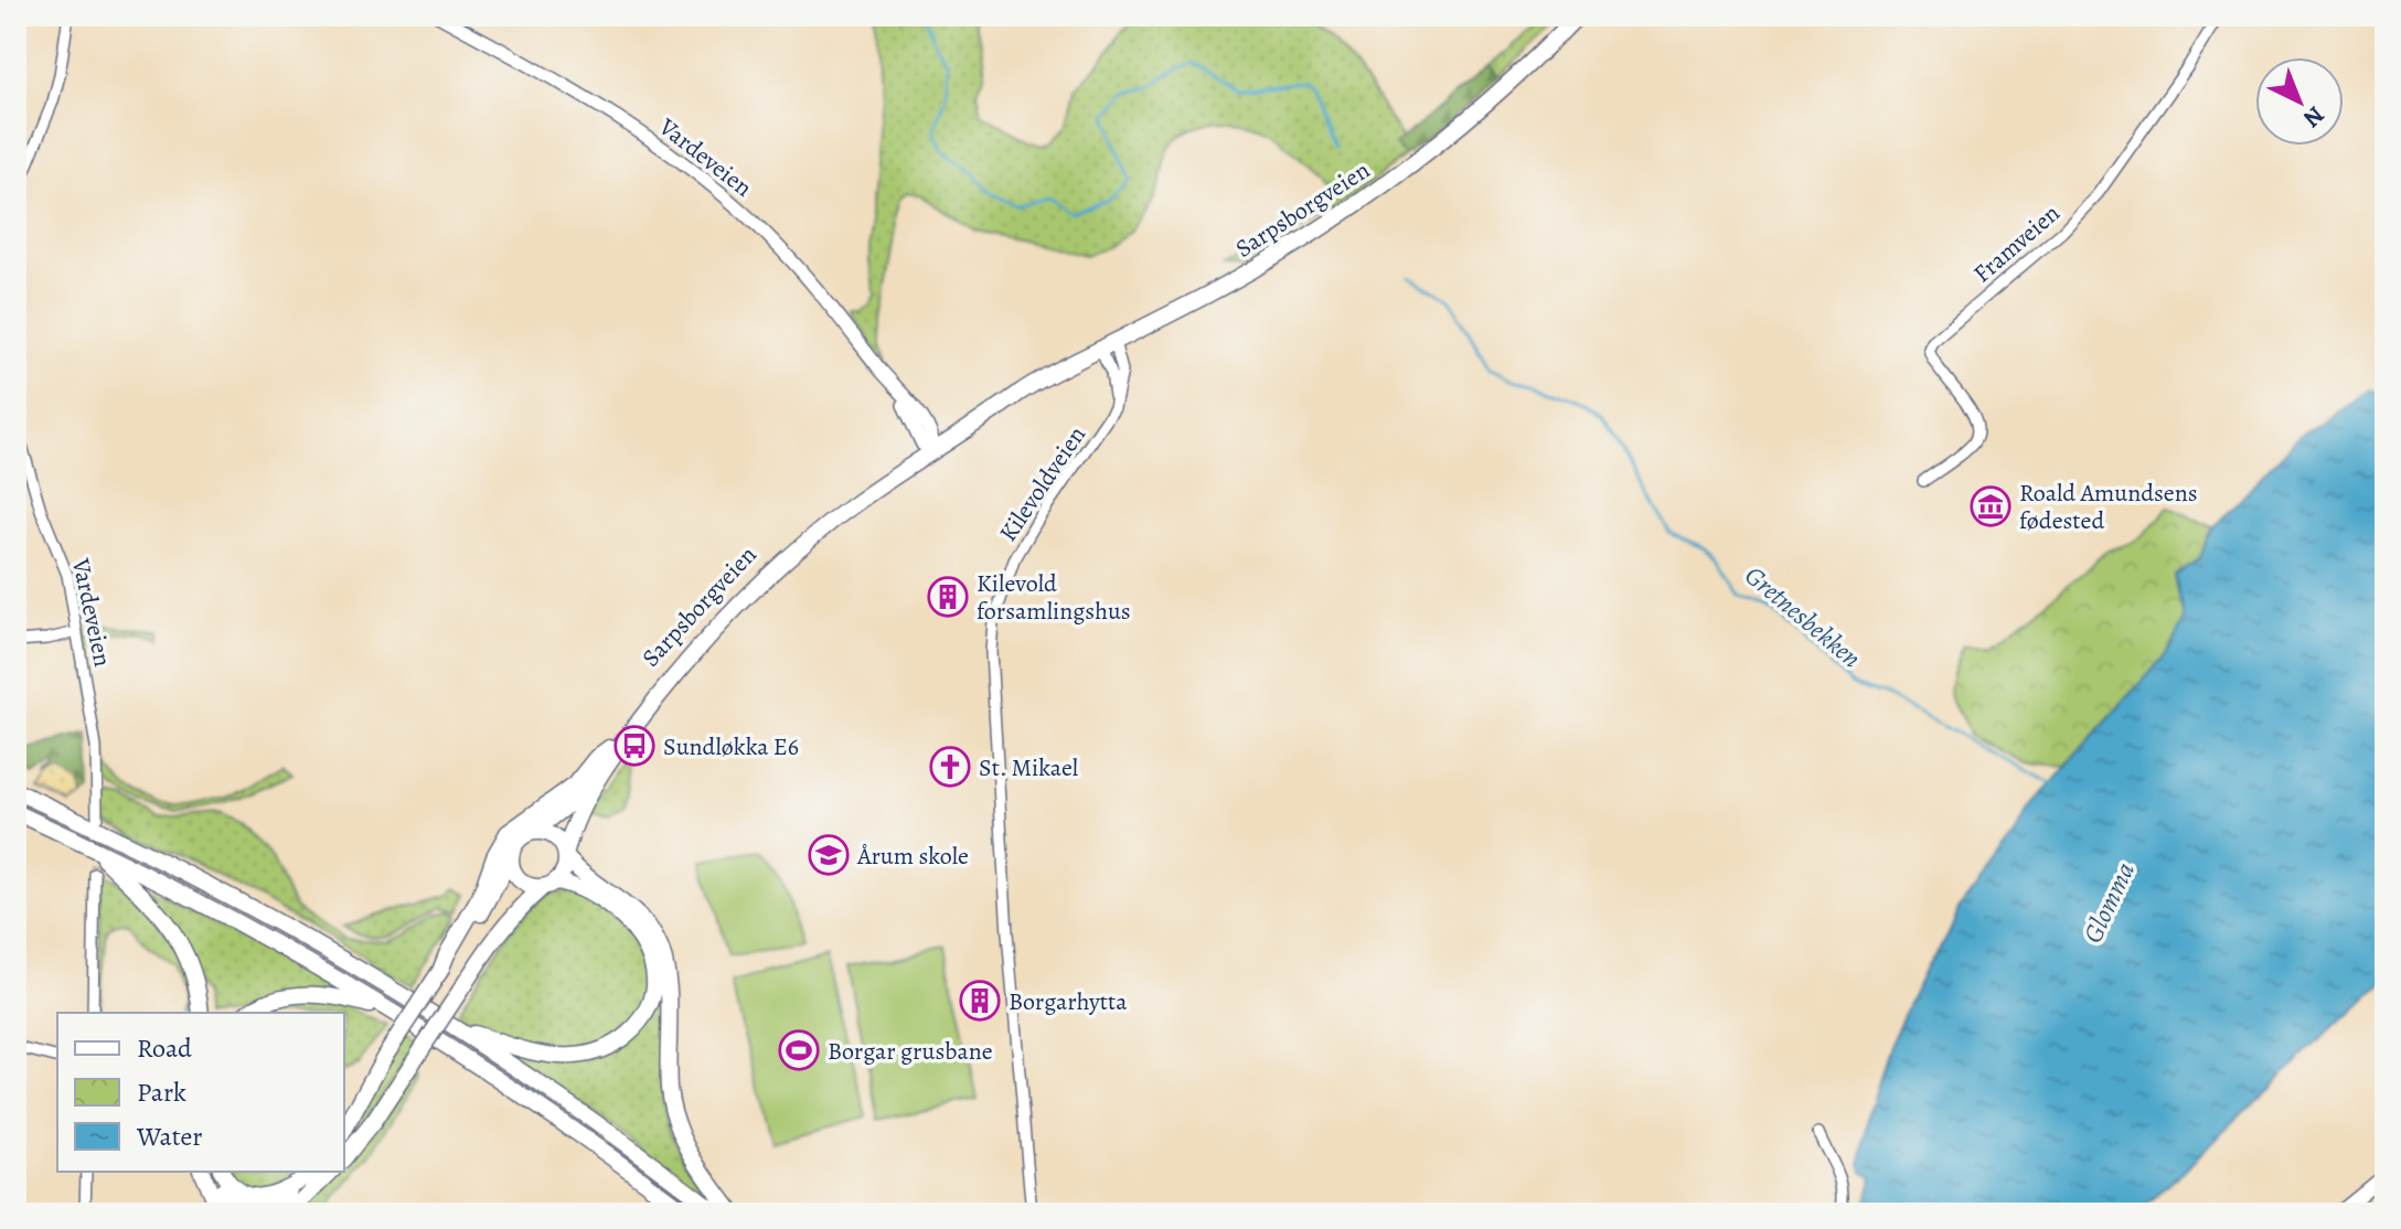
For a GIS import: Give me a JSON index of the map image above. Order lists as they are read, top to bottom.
{
  "streets": {
    "highway": ["Sarpsborgveien"],
    "main road": ["Vardeveien"],
    "street": ["Framveien", "Kilevoldveien"]
  },
  "crossings": [
    ["Vardeveien", "Sarpsborgveien"],
    ["Sarpsborgveien", "Kilevoldveien"]
  ],
  "water": ["Gretnesbekken", "Glomma"],
  "places": {
    "museum": ["Roald Amundsens fødested"],
    "building": ["Kilevold forsamlingshus", "Borgarhytta"],
    "bus stop": ["Sundløkka E6"],
    "church": ["St. Mikael"],
    "school or university": ["Årum skole"],
    "sports": ["Borgar grusbane"]
  },
  "legend": ["Road", "Park", "Water"],
  "north": "bottom right"
}
